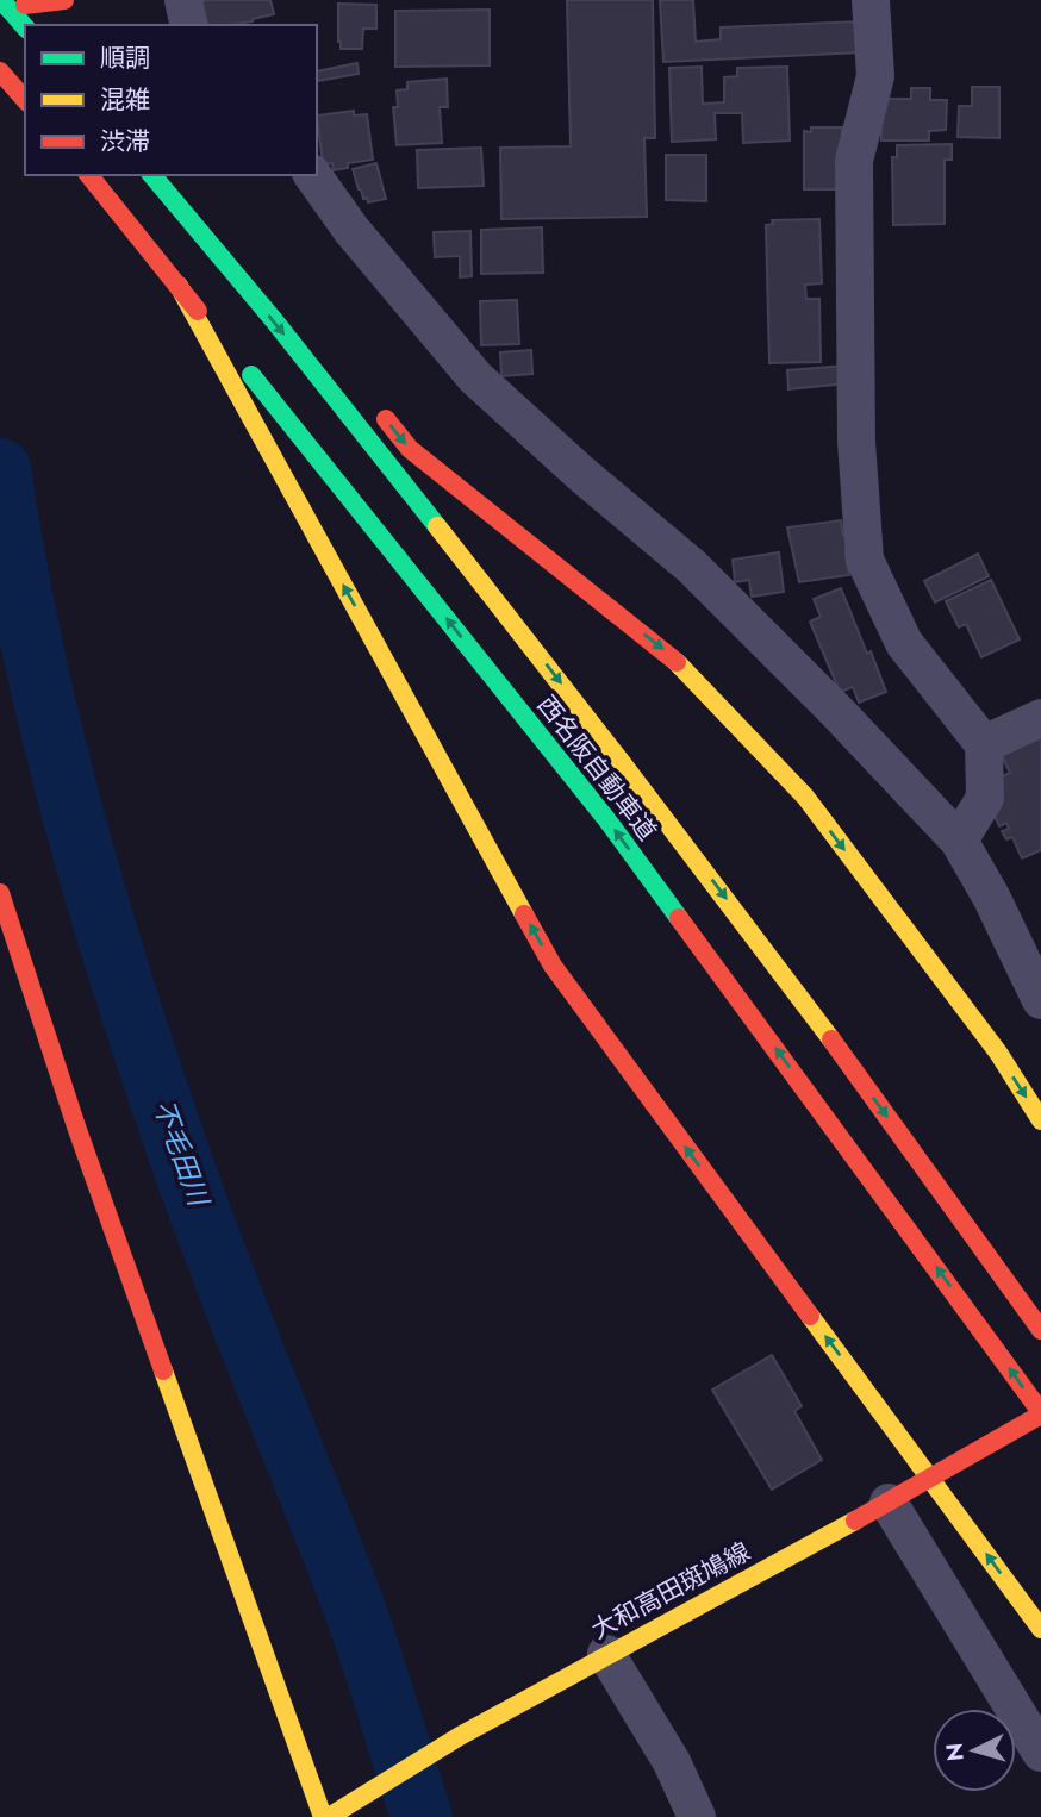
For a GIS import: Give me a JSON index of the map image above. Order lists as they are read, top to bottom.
{
  "streets": {
    "main road": ["西名阪自動車道", "大和高田斑鳩線"]
  },
  "crossings": [
    ["西名阪自動車道", "大和高田斑鳩線"]
  ],
  "water": ["不毛田川"],
  "legend": ["順調", "混雑", "渋滞"],
  "north": "left"
}
